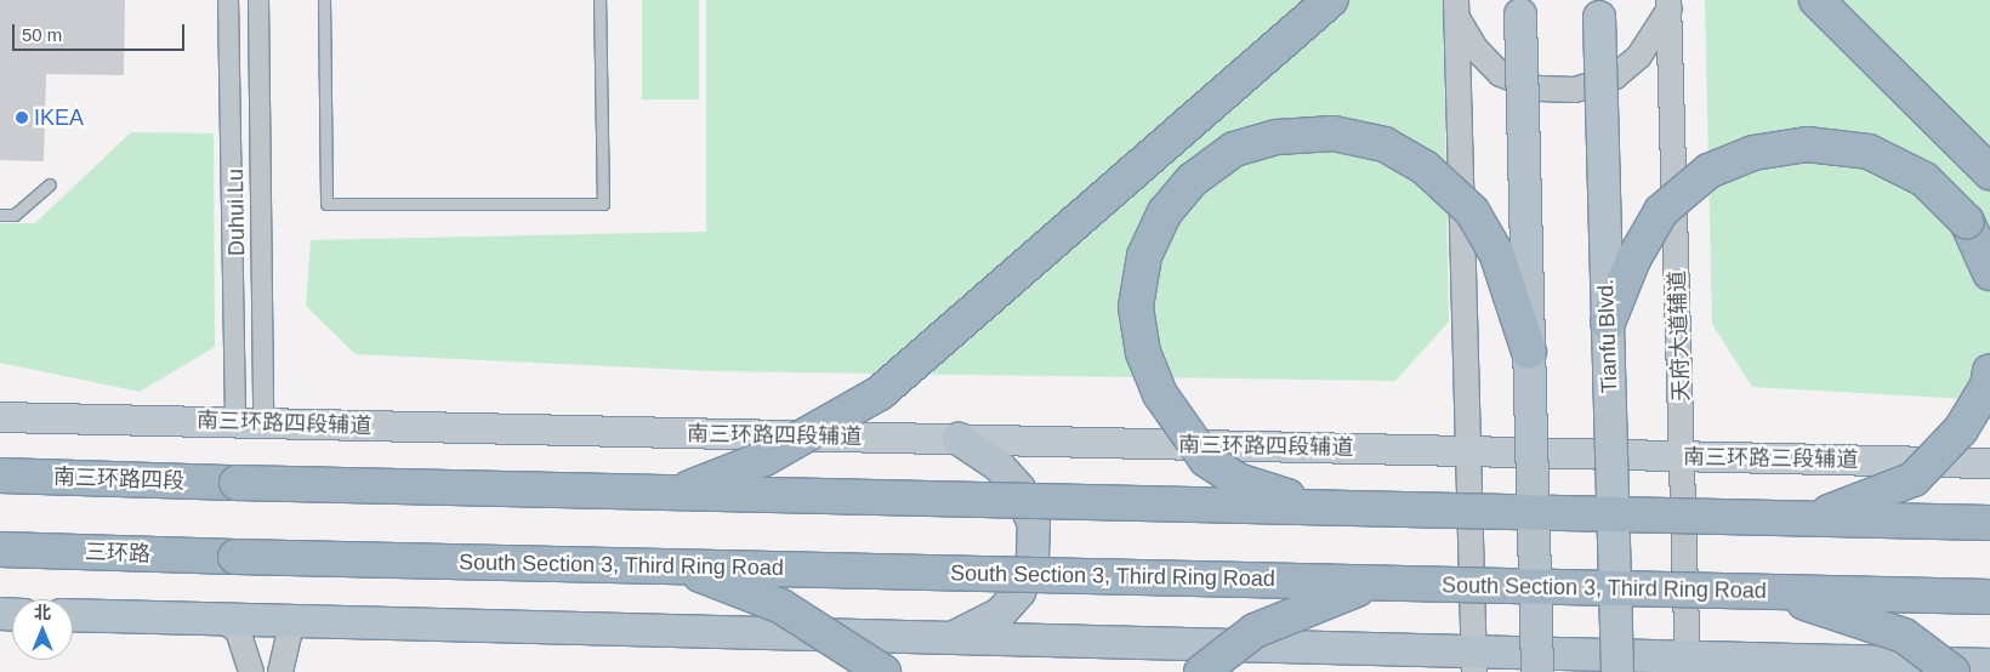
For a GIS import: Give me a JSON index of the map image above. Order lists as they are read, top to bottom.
{
  "streets": {
    "highway": ["南三环路四段", "三环路", "South Section 3, Third Ring Road"],
    "main road": ["Tianfu Blvd.", "南三环路四段辅道", "南三环路三段辅道"],
    "street": ["Duhui Lu", "天府大道辅道"]
  },
  "crossings": [
    ["Duhui Lu", "南三环路四段辅道"],
    ["天府大道辅道", "南三环路三段辅道"],
    ["南三环路四段辅道", "南三环路三段辅道"],
    ["三环路", "South Section 3, Third Ring Road"]
  ],
  "places": ["IKEA"],
  "scale_bar": "50 m",
  "north": "top"
}
